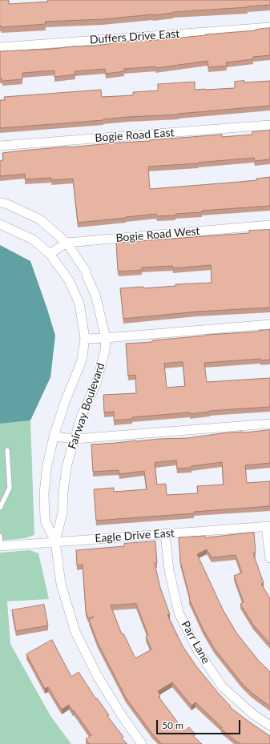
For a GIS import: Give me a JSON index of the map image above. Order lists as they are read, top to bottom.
{
  "streets": {
    "street": [
      "Duffers Drive East",
      "Bogie Road East",
      "Bogie Road West",
      "Fairway Boulevard",
      "Eagle Drive East",
      "Parr Lane"
    ]
  },
  "crossings": [
    ["Bogie Road West", "Fairway Boulevard"],
    ["Fairway Boulevard", "Eagle Drive East"],
    ["Eagle Drive East", "Parr Lane"]
  ],
  "scale_bar": "50 m"
}
